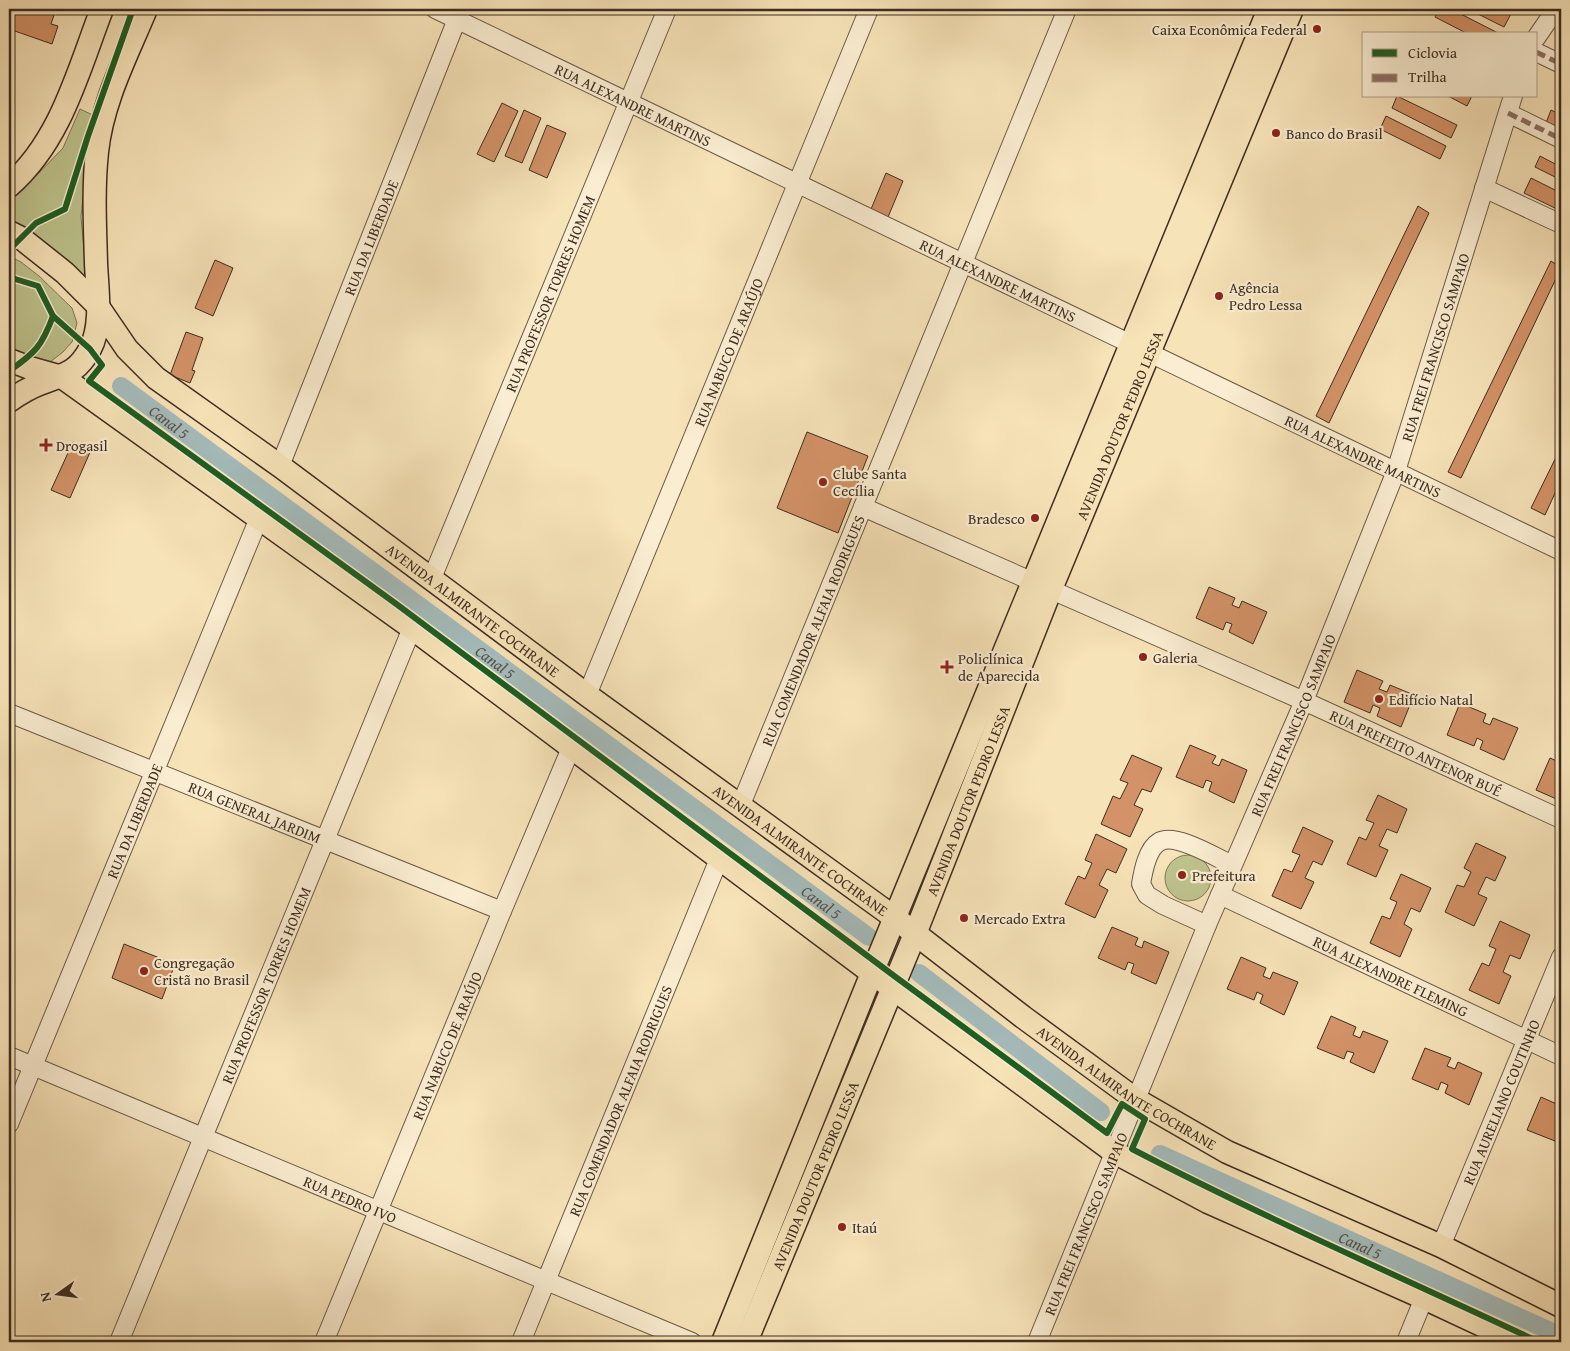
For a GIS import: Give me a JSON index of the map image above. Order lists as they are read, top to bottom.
{
  "streets": {
    "main road": ["AVENIDA DOUTOR PEDRO LESSA", "AVENIDA ALMIRANTE COCHRANE"],
    "street": [
      "RUA ALEXANDRE MARTINS",
      "RUA DA LIBERDADE",
      "RUA PROFESSOR TORRES HOMEM",
      "RUA FREI FRANCISCO SAMPAIO",
      "RUA NABUCO DE ARAÚJO",
      "RUA COMENDADOR ALFAIA RODRIGUES",
      "RUA PREFEITO ANTENOR BUÉ",
      "RUA GENERAL JARDIM",
      "RUA ALEXANDRE FLEMING",
      "RUA AURELIANO COUTINHO",
      "RUA PEDRO IVO"
    ]
  },
  "crossings": [
    ["RUA ALEXANDRE MARTINS", "RUA DA LIBERDADE"],
    ["RUA ALEXANDRE MARTINS", "RUA PROFESSOR TORRES HOMEM"],
    ["RUA ALEXANDRE MARTINS", "RUA FREI FRANCISCO SAMPAIO"],
    ["RUA ALEXANDRE MARTINS", "RUA NABUCO DE ARAÚJO"],
    ["RUA ALEXANDRE MARTINS", "AVENIDA DOUTOR PEDRO LESSA"],
    ["RUA ALEXANDRE MARTINS", "RUA COMENDADOR ALFAIA RODRIGUES"],
    ["RUA DA LIBERDADE", "AVENIDA ALMIRANTE COCHRANE"],
    ["RUA DA LIBERDADE", "RUA GENERAL JARDIM"],
    ["RUA DA LIBERDADE", "RUA PEDRO IVO"],
    ["RUA PROFESSOR TORRES HOMEM", "AVENIDA ALMIRANTE COCHRANE"],
    ["RUA PROFESSOR TORRES HOMEM", "RUA GENERAL JARDIM"],
    ["RUA PROFESSOR TORRES HOMEM", "RUA PEDRO IVO"],
    ["RUA FREI FRANCISCO SAMPAIO", "AVENIDA ALMIRANTE COCHRANE"],
    ["RUA FREI FRANCISCO SAMPAIO", "RUA PREFEITO ANTENOR BUÉ"],
    ["RUA FREI FRANCISCO SAMPAIO", "RUA ALEXANDRE FLEMING"],
    ["RUA NABUCO DE ARAÚJO", "AVENIDA ALMIRANTE COCHRANE"],
    ["RUA NABUCO DE ARAÚJO", "RUA GENERAL JARDIM"],
    ["RUA NABUCO DE ARAÚJO", "RUA PEDRO IVO"],
    ["AVENIDA DOUTOR PEDRO LESSA", "AVENIDA ALMIRANTE COCHRANE"],
    ["AVENIDA DOUTOR PEDRO LESSA", "RUA PREFEITO ANTENOR BUÉ"],
    ["AVENIDA ALMIRANTE COCHRANE", "RUA COMENDADOR ALFAIA RODRIGUES"],
    ["AVENIDA ALMIRANTE COCHRANE", "RUA AURELIANO COUTINHO"],
    ["RUA COMENDADOR ALFAIA RODRIGUES", "RUA PREFEITO ANTENOR BUÉ"],
    ["RUA COMENDADOR ALFAIA RODRIGUES", "RUA PEDRO IVO"],
    ["RUA ALEXANDRE FLEMING", "RUA AURELIANO COUTINHO"]
  ],
  "water": ["Canal 5"],
  "places": {
    "other": [
      "Caixa Econômica Federal",
      "Banco do Brasil",
      "Agência Pedro Lessa",
      "Clube Santa Cecília",
      "Bradesco",
      "Galeria",
      "Edifício Natal",
      "Prefeitura",
      "Mercado Extra",
      "Congregação Cristã no Brasil",
      "Itaú"
    ],
    "health": ["Drogasil", "Policlínica de Aparecida"]
  },
  "legend": ["Ciclovia", "Trilha"],
  "north": "left"
}
